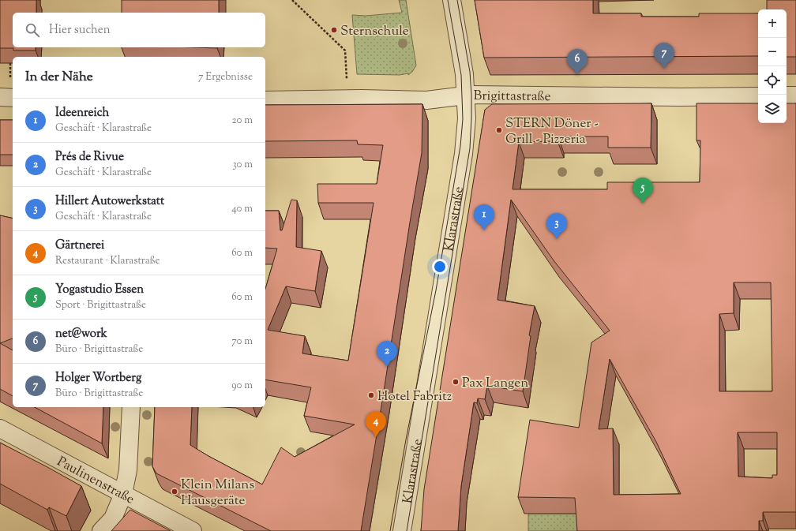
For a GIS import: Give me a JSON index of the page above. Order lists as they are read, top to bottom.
{
  "streets": {
    "street": ["Brigittastraße", "Klarastraße", "Paulinenstraße"]
  },
  "crossings": [
    ["Brigittastraße", "Klarastraße"]
  ],
  "places": [
    "Sternschule",
    "STERN Döner - Grill - Pizzeria",
    "Pax Langen",
    "Hotel Fabritz",
    "Klein Milans Hausgeräte"
  ],
  "page": {
    "map_buttons": ["+", "−"],
    "search": "Hier suchen",
    "pins": [
      "7",
      "6",
      "5",
      "1",
      "3",
      "2",
      "4"
    ],
    "heading": ["In der Nähe", "7 Ergebnisse"],
    "list": [
      {
        "mark": "1",
        "name": "Ideenreich",
        "note": "Geschäft · Klarastraße",
        "value": "20 m"
      },
      {
        "mark": "2",
        "name": "Prés de Rivue",
        "note": "Geschäft · Klarastraße",
        "value": "30 m"
      },
      {
        "mark": "3",
        "name": "Hillert Autowerkstatt",
        "note": "Geschäft · Klarastraße",
        "value": "40 m"
      },
      {
        "mark": "4",
        "name": "Gärtnerei",
        "note": "Restaurant · Klarastraße",
        "value": "60 m"
      },
      {
        "mark": "5",
        "name": "Yogastudio Essen",
        "note": "Sport · Brigittastraße",
        "value": "60 m"
      },
      {
        "mark": "6",
        "name": "net@work",
        "note": "Büro · Brigittastraße",
        "value": "70 m"
      },
      {
        "mark": "7",
        "name": "Holger Wortberg",
        "note": "Büro · Brigittastraße",
        "value": "90 m"
      }
    ]
  }
}
